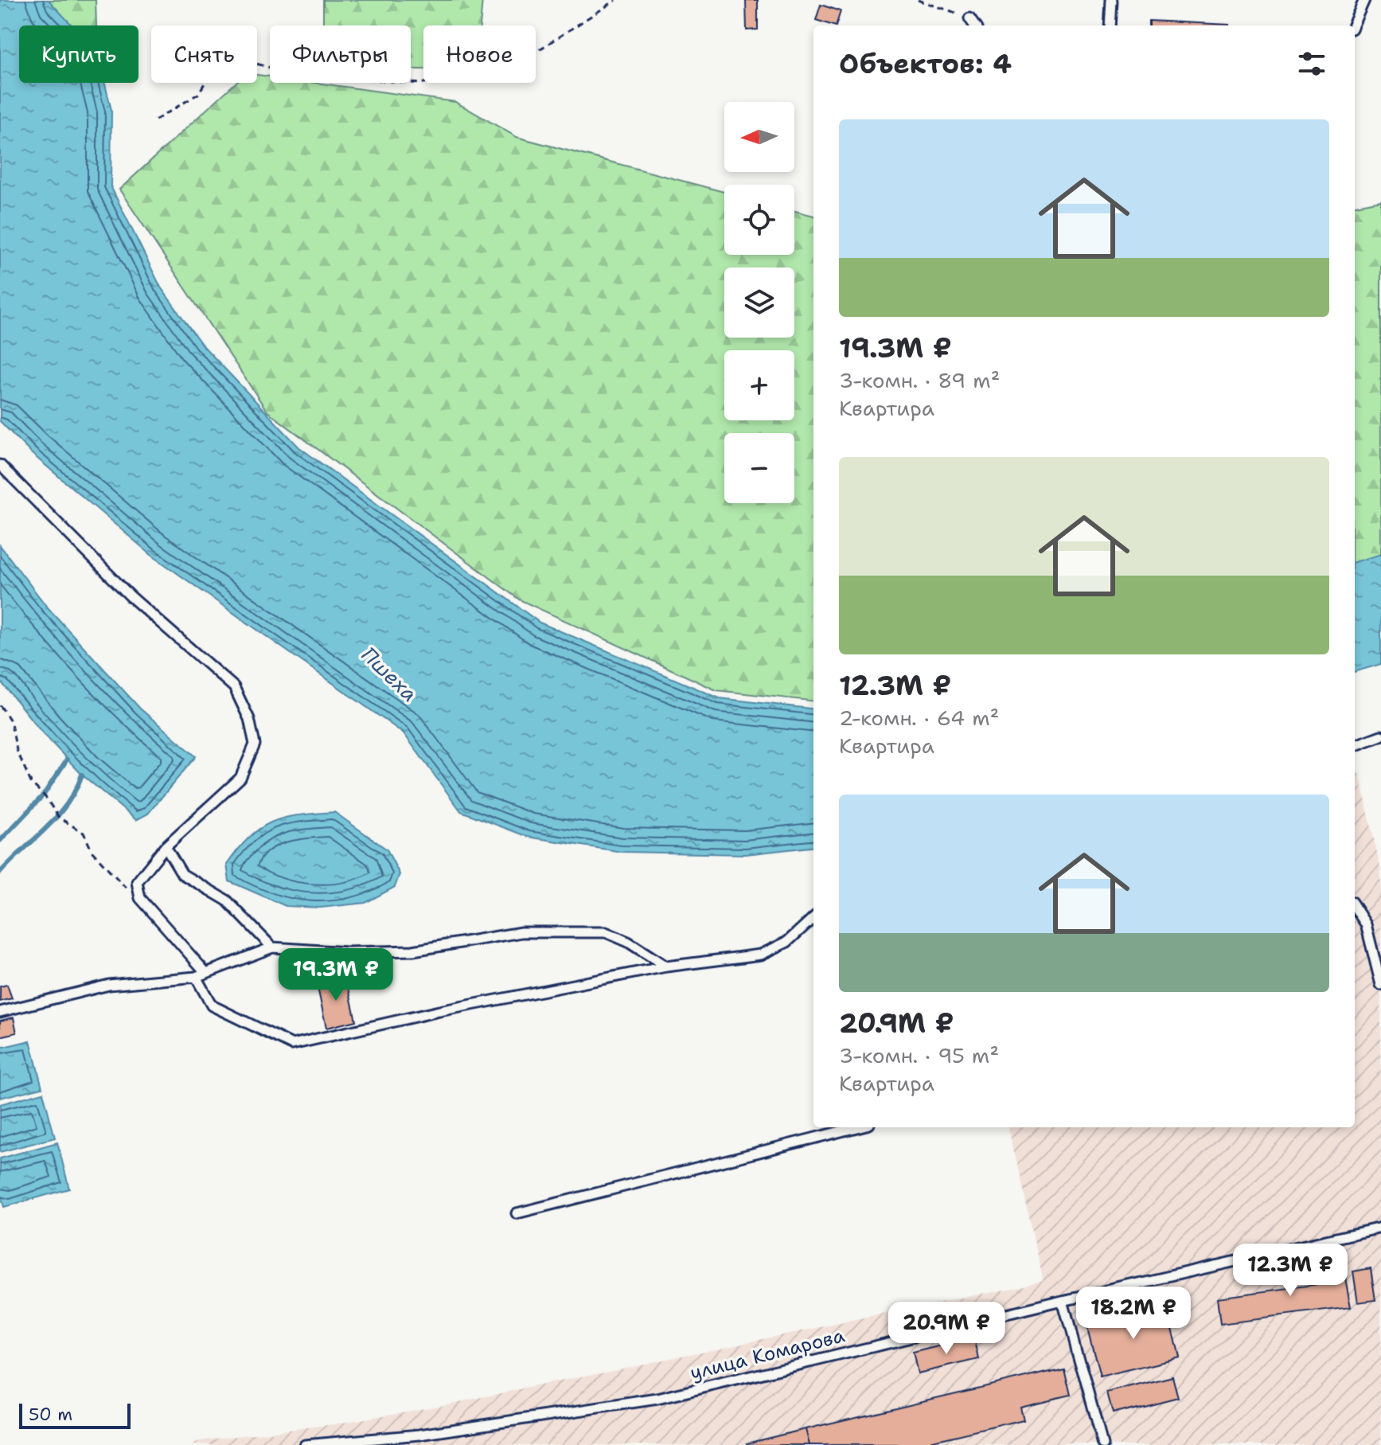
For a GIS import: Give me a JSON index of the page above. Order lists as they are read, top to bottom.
{
  "streets": {
    "lane": ["улица Комарова"]
  },
  "water": ["Пшеха"],
  "scale_bar": "50 m",
  "north": "left",
  "page": {
    "chip": [
      "Купить",
      "Снять",
      "Фильтры",
      "Новое"
    ],
    "heading": "Объектов: 4",
    "map_buttons": ["+", "−"],
    "list": [
      {
        "name": "19.3M ₽",
        "note": "3-комн. · 89 m² · Квартира"
      },
      {
        "name": "12.3M ₽",
        "note": "2-комн. · 64 m² · Квартира"
      },
      {
        "name": "20.9M ₽",
        "note": "3-комн. · 95 m² · Квартира"
      }
    ],
    "price": [
      "19.3M ₽",
      "12.3M ₽",
      "18.2M ₽",
      "20.9M ₽"
    ],
    "scale": "50 m"
  }
}
